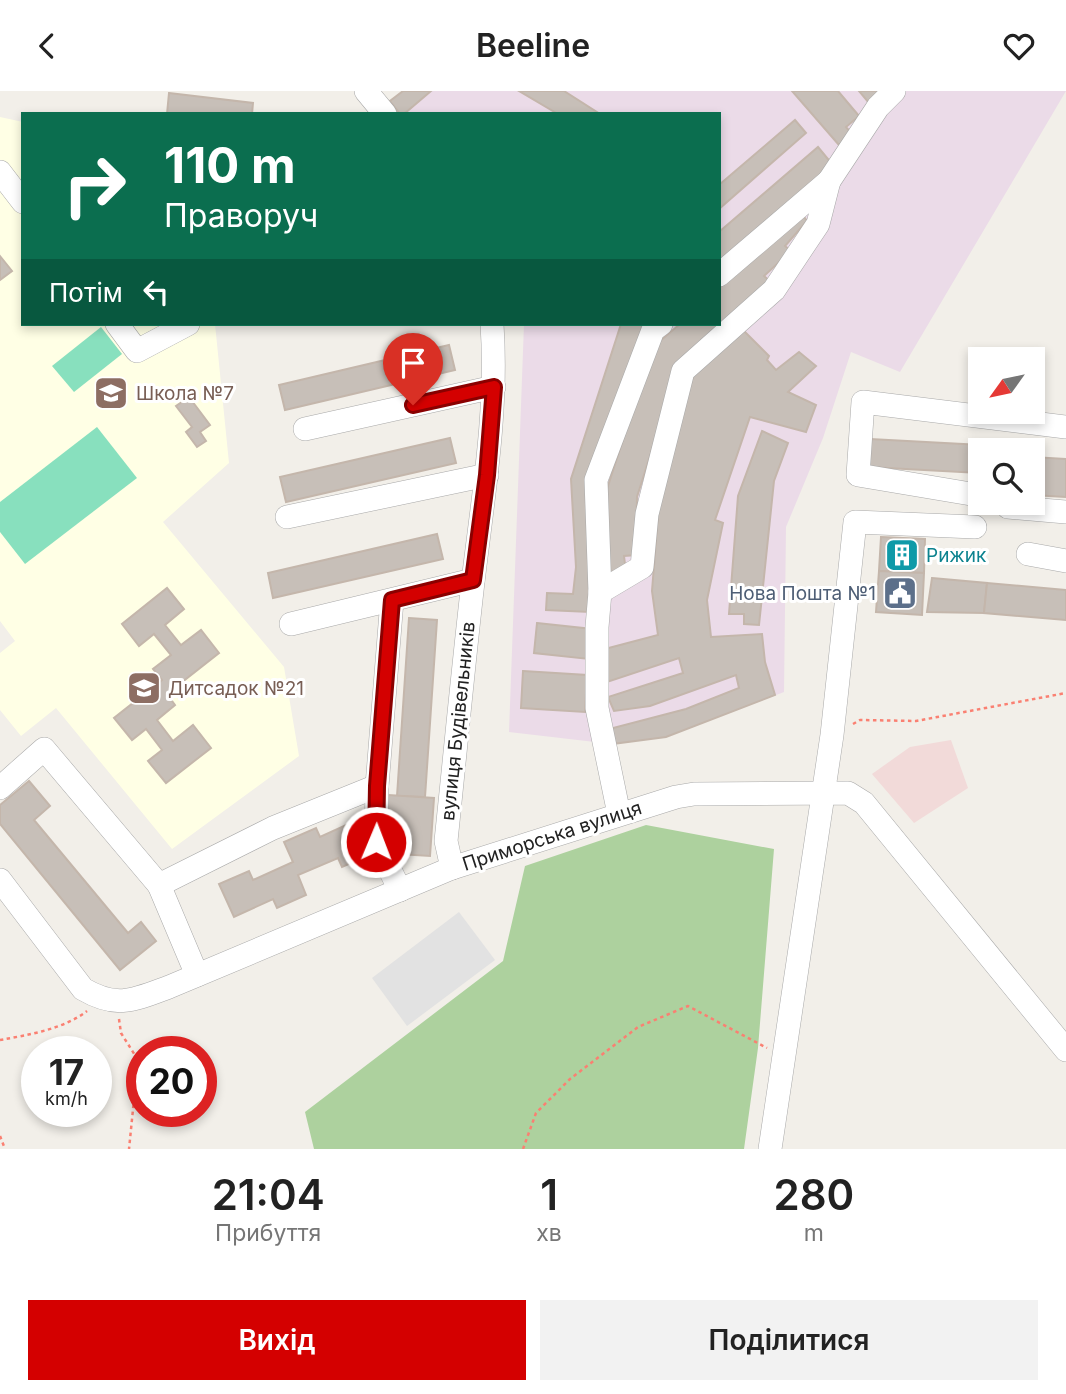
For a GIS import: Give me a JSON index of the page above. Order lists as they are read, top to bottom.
{
  "streets": {
    "street": ["вулиця Будівельників", "Приморська вулиця"]
  },
  "crossings": [
    ["вулиця Будівельників", "Приморська вулиця"]
  ],
  "places": {
    "school or university": ["Школа №7", "Дитсадок №21"],
    "building": ["Рижик"],
    "public building": ["Нова Пошта №1"]
  },
  "north": "bottom left",
  "page": {
    "header": "Beeline",
    "turn": ["110 m", "Праворуч"],
    "then": "Потім",
    "speed": "17 km/h",
    "limit": "20",
    "eta": [
      "21:04",
      "Прибуття",
      "1",
      "хв",
      "280",
      "m"
    ],
    "buttons": ["Вихід", "Поділитися"]
  }
}
